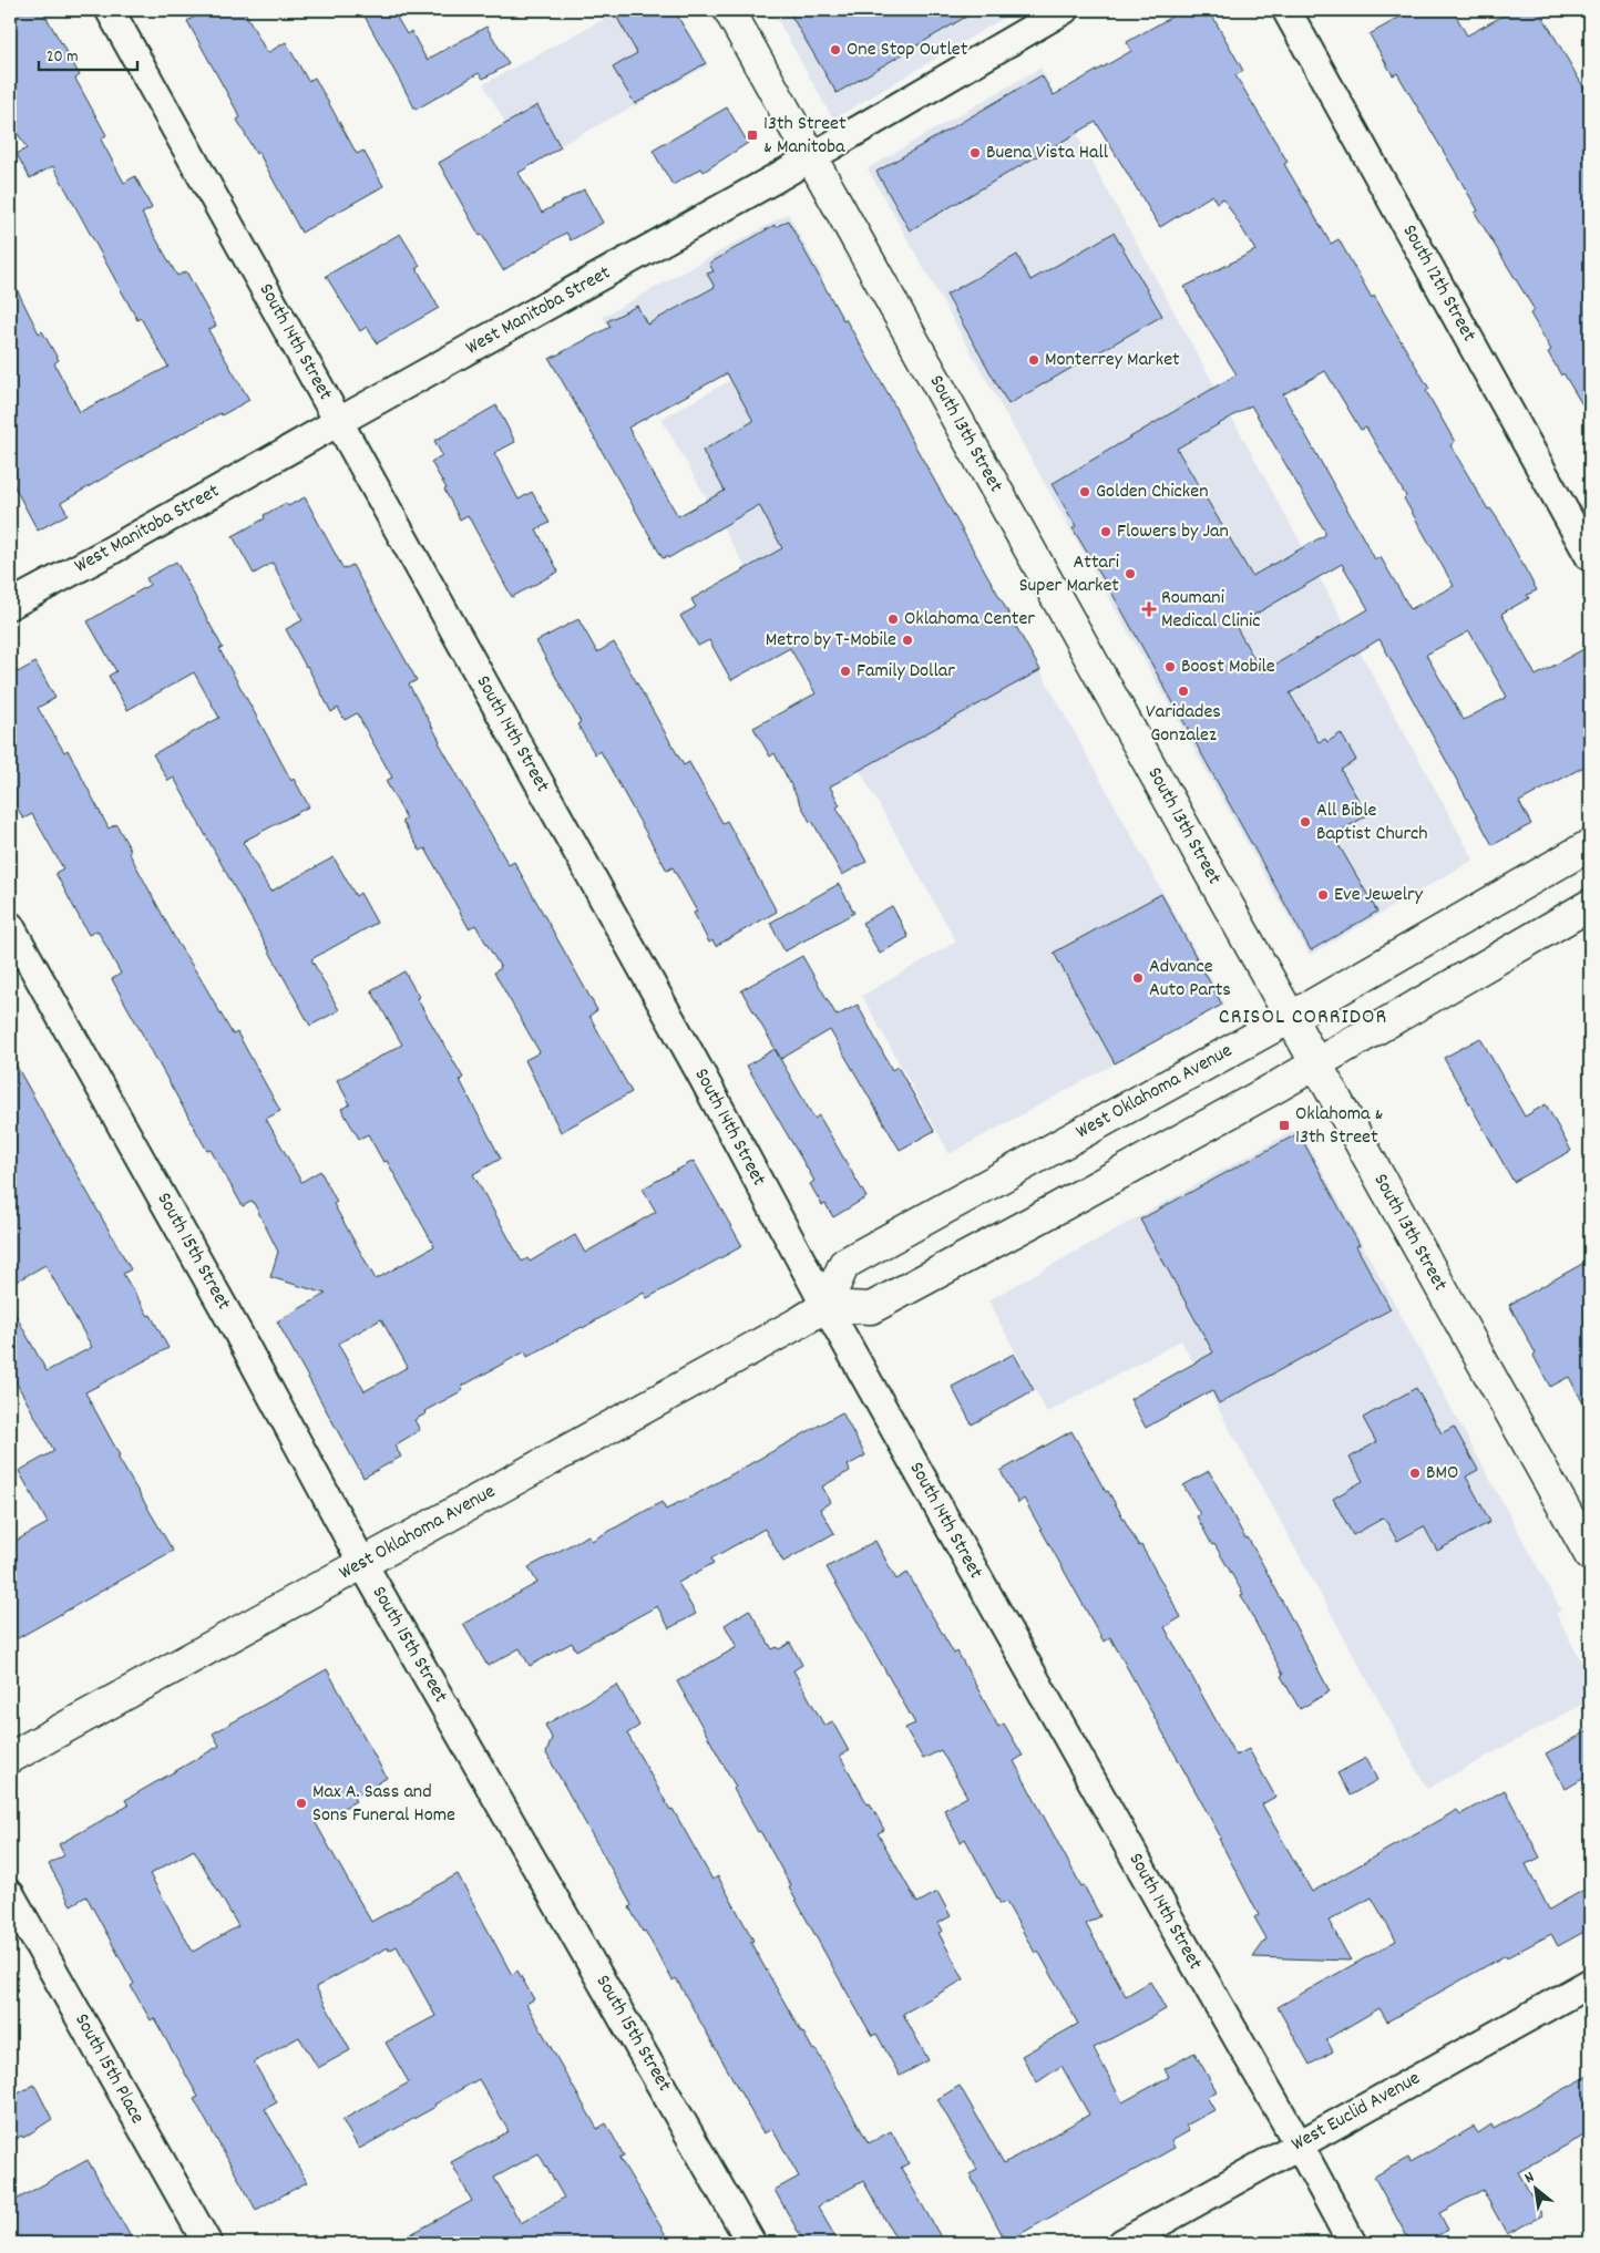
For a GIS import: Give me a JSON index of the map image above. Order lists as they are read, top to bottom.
{
  "streets": {
    "main road": ["South 13th Street", "West Oklahoma Avenue"],
    "street": [
      "South 12th Street",
      "West Manitoba Street",
      "South 14th Street",
      "South 15th Street",
      "South 15th Place",
      "West Euclid Avenue"
    ]
  },
  "crossings": [
    ["West Manitoba Street", "South 14th Street"],
    ["West Manitoba Street", "South 13th Street"],
    ["South 14th Street", "West Oklahoma Avenue"],
    ["South 14th Street", "West Euclid Avenue"],
    ["South 13th Street", "West Oklahoma Avenue"],
    ["West Oklahoma Avenue", "South 15th Street"]
  ],
  "districts": ["CRISOL CORRIDOR"],
  "places": {
    "other": [
      "One Stop Outlet",
      "Buena Vista Hall",
      "Monterrey Market",
      "Golden Chicken",
      "Flowers by Jan",
      "Attari Super Market",
      "Oklahoma Center",
      "Metro by T-Mobile",
      "Boost Mobile",
      "Family Dollar",
      "Varidades Gonzalez",
      "All Bible Baptist Church",
      "Eve Jewelry",
      "Advance Auto Parts",
      "BMO",
      "Max A. Sass and Sons Funeral Home"
    ],
    "transit": ["13th Street & Manitoba", "Oklahoma & 13th Street"],
    "health": ["Roumani Medical Clinic"]
  },
  "scale_bar": "20 m",
  "north": "top left"
}
